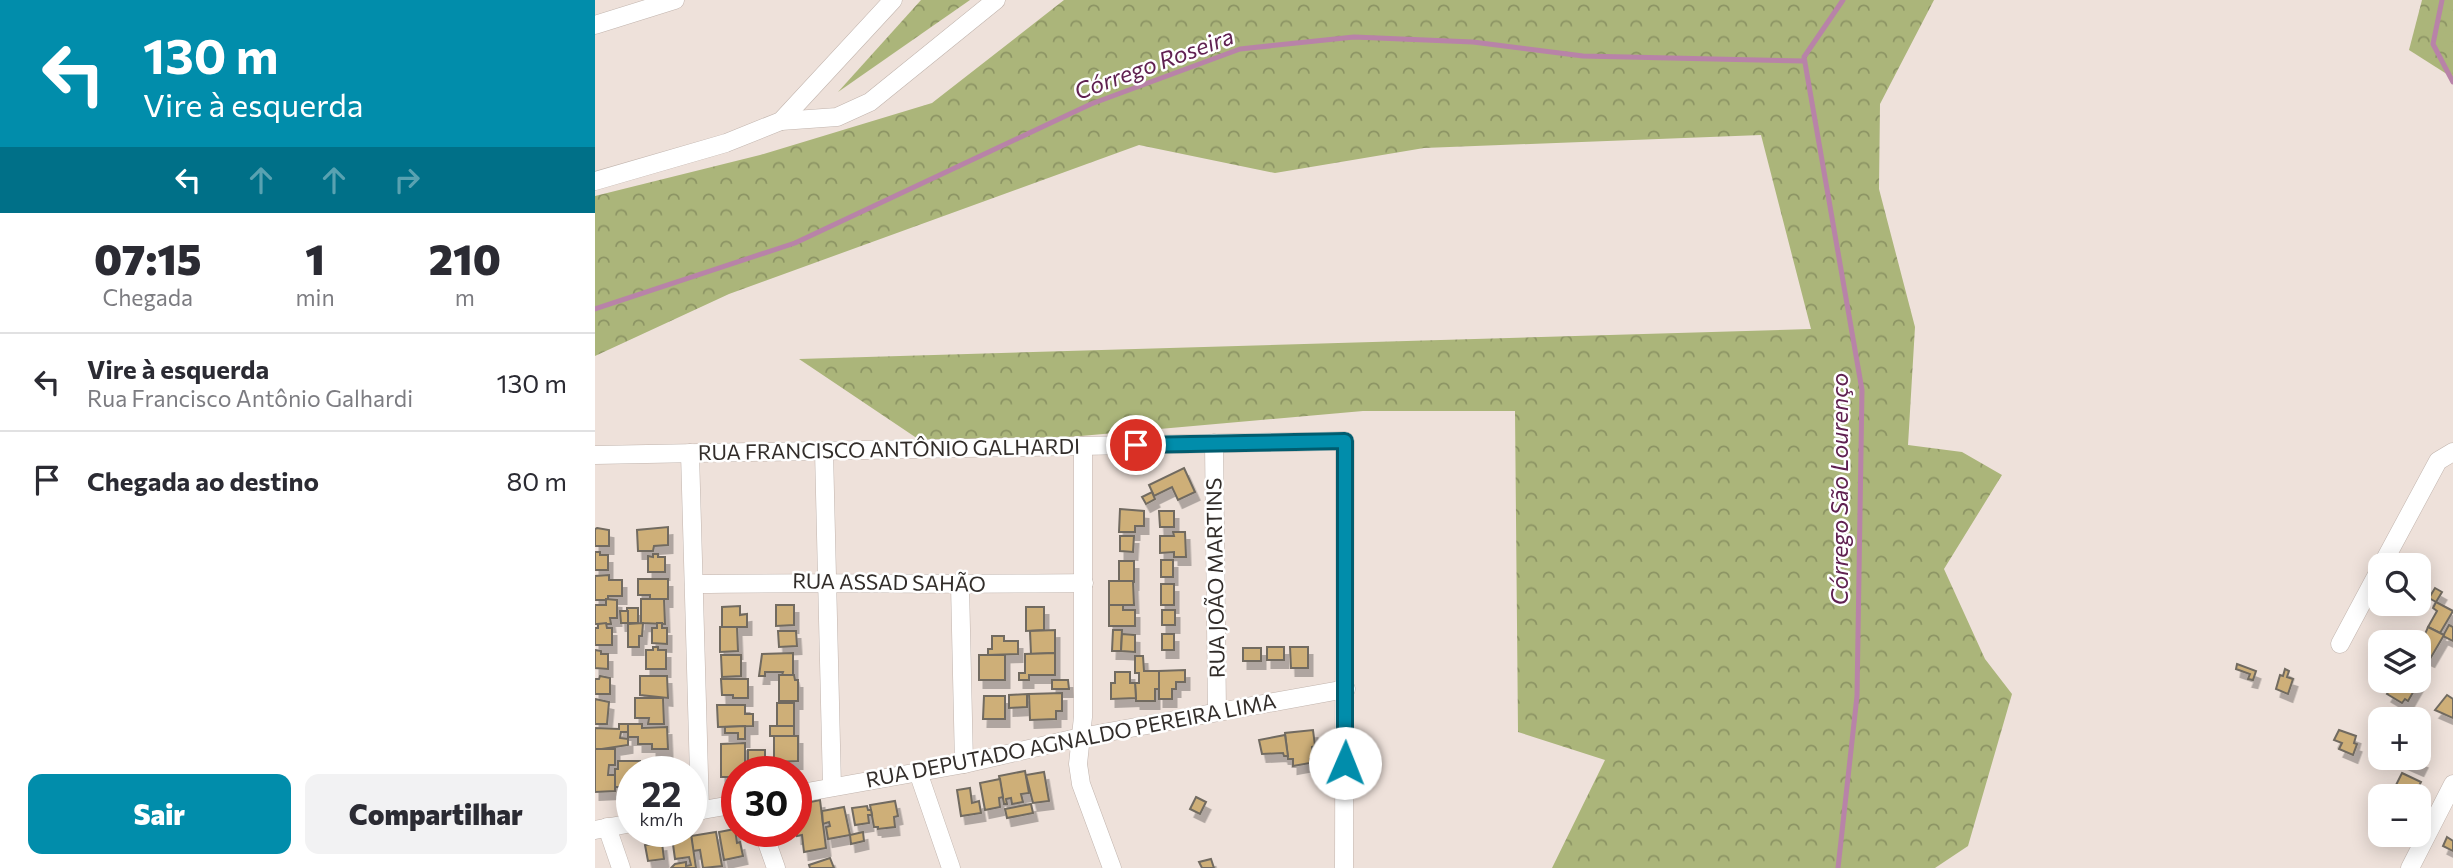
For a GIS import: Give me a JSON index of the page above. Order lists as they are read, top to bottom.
{
  "streets": {
    "street": [
      "RUA FRANCISCO ANTÔNIO GALHARDI",
      "RUA JOÃO MARTINS",
      "RUA ASSAD SAHÃO",
      "RUA DEPUTADO AGNALDO PEREIRA LIMA"
    ]
  },
  "crossings": [
    ["RUA FRANCISCO ANTÔNIO GALHARDI", "RUA JOÃO MARTINS"],
    ["RUA FRANCISCO ANTÔNIO GALHARDI", "RUA DEPUTADO AGNALDO PEREIRA LIMA"],
    ["RUA JOÃO MARTINS", "RUA DEPUTADO AGNALDO PEREIRA LIMA"]
  ],
  "water": ["Córrego Roseira", "Córrego São Lourenço"],
  "page": {
    "turn": ["130 m", "Vire à esquerda"],
    "eta": [
      "07:15",
      "Chegada",
      "1",
      "min",
      "210",
      "m"
    ],
    "list": [
      {
        "name": "Vire à esquerda",
        "note": "Rua Francisco Antônio Galhardi",
        "value": "130 m"
      },
      {
        "name": "Chegada ao destino",
        "value": "80 m"
      }
    ],
    "map_buttons": ["+", "−"],
    "speed": "22 km/h",
    "limit": "30",
    "buttons": ["Sair", "Compartilhar"]
  }
}
